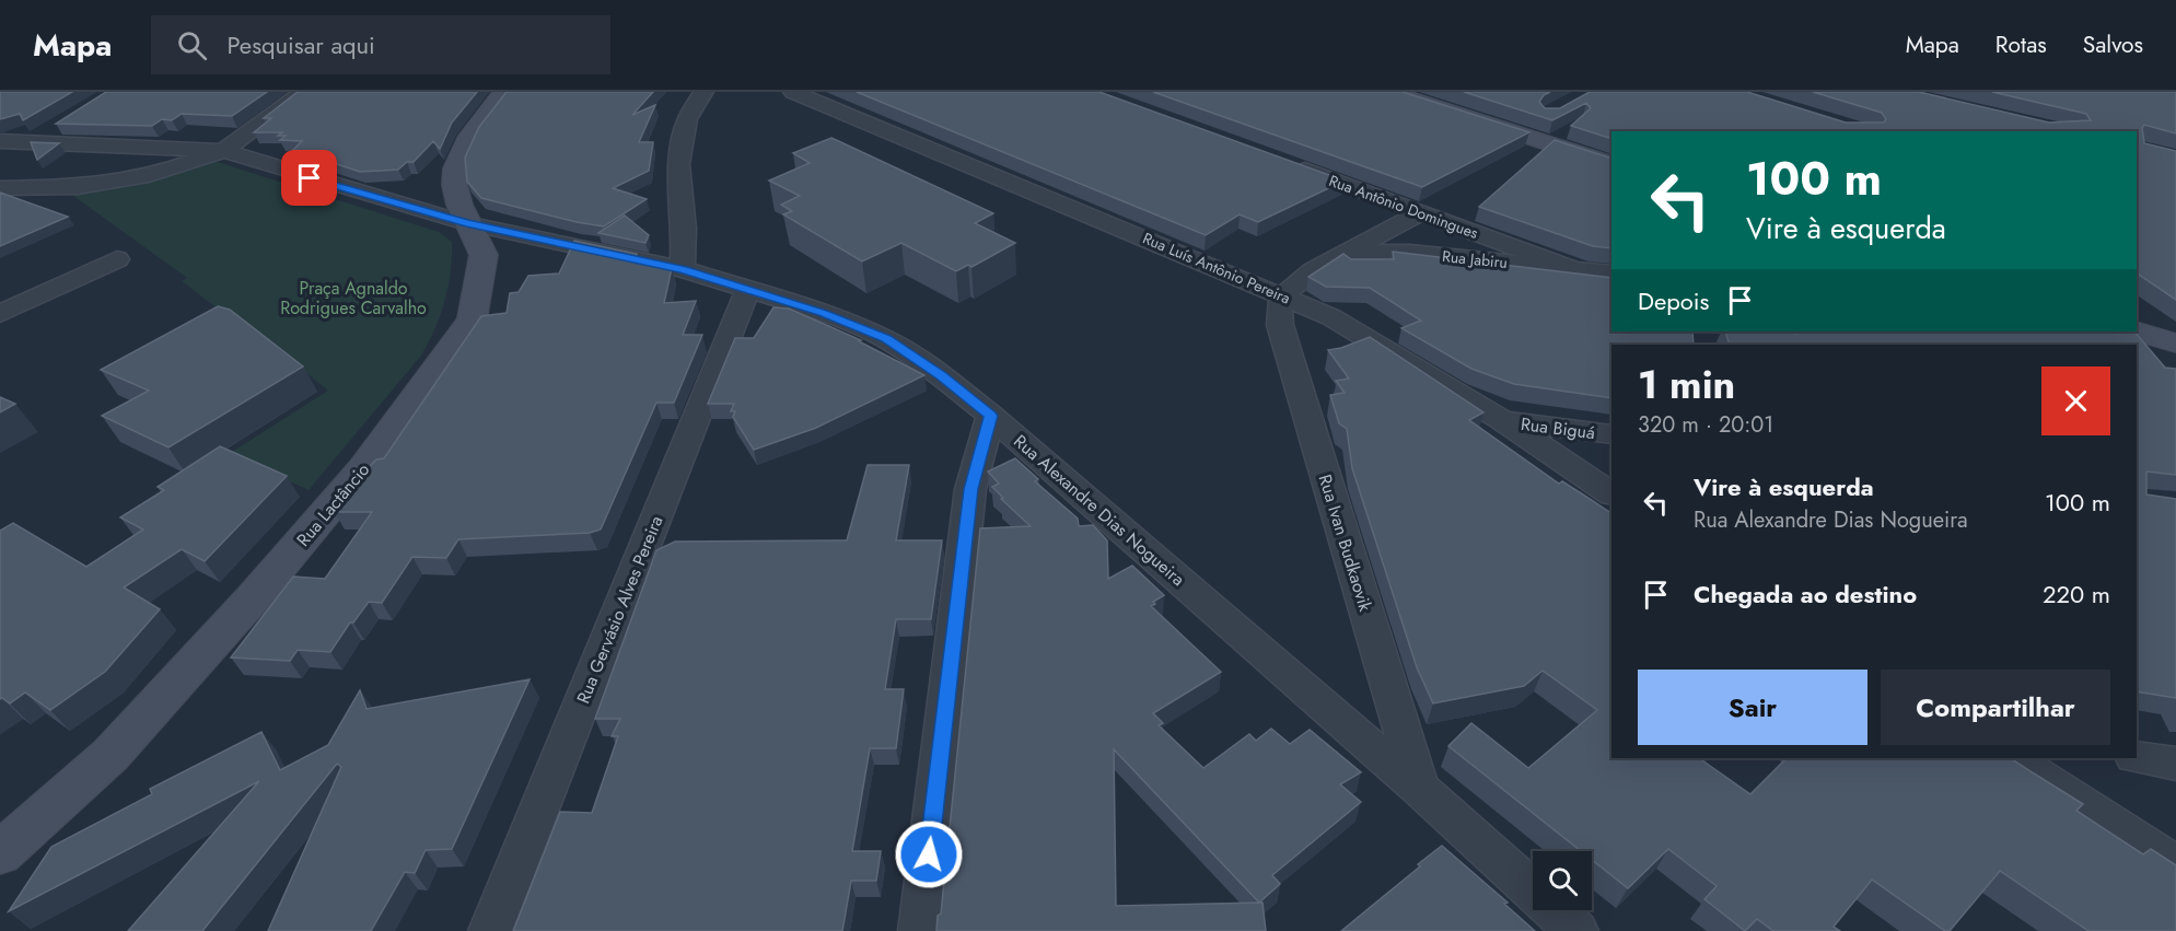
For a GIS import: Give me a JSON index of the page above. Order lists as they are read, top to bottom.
{
  "streets": {
    "street": [
      "Rua Antônio Domingues",
      "Rua Jabiru",
      "Rua Luís Antônio Pereira",
      "Rua Biguá",
      "Rua Lactâncio",
      "Rua Alexandre Dias Nogueira",
      "Rua Ivan Budkaovik",
      "Rua Gervásio Alves Pereira"
    ]
  },
  "crossings": [
    ["Rua Antônio Domingues", "Rua Jabiru"],
    ["Rua Jabiru", "Rua Luís Antônio Pereira"],
    ["Rua Jabiru", "Rua Ivan Budkaovik"],
    ["Rua Luís Antônio Pereira", "Rua Biguá"],
    ["Rua Luís Antônio Pereira", "Rua Ivan Budkaovik"],
    ["Rua Lactâncio", "Rua Alexandre Dias Nogueira"],
    ["Rua Alexandre Dias Nogueira", "Rua Ivan Budkaovik"],
    ["Rua Alexandre Dias Nogueira", "Rua Gervásio Alves Pereira"]
  ],
  "parks": ["Praça Agnaldo Rodrigues Carvalho"],
  "page": {
    "header": "Mapa",
    "search": "Pesquisar aqui",
    "nav": ["Mapa", "Rotas", "Salvos"],
    "turn": ["100 m", "Vire à esquerda"],
    "then": "Depois",
    "heading": ["1 min", "320 m · 20:01"],
    "list": [
      {
        "name": "Vire à esquerda",
        "note": "Rua Alexandre Dias Nogueira",
        "value": "100 m"
      },
      {
        "name": "Chegada ao destino",
        "value": "220 m"
      }
    ],
    "buttons": ["Sair", "Compartilhar"]
  }
}
